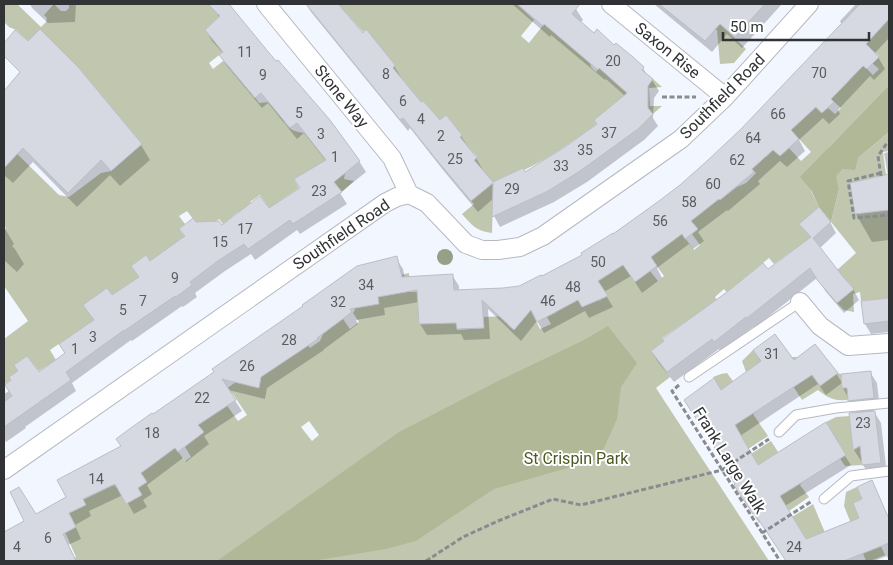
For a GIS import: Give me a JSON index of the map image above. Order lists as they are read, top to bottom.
{
  "streets": {
    "street": ["Saxon Rise", "Stone Way", "Southfield Road"],
    "path": ["Frank Large Walk"]
  },
  "crossings": [
    ["Saxon Rise", "Southfield Road"],
    ["Stone Way", "Southfield Road"]
  ],
  "parks": ["St Crispin Park"],
  "house_numbers": [
    "11",
    "20",
    "70",
    "8",
    "9",
    "6",
    "5",
    "66",
    "4",
    "37",
    "3",
    "2",
    "64",
    "35",
    "1",
    "25",
    "62",
    "33",
    "60",
    "29",
    "23",
    "58",
    "56",
    "17",
    "15",
    "50",
    "9",
    "34",
    "48",
    "7",
    "46",
    "32",
    "5",
    "3",
    "28",
    "1",
    "31",
    "26",
    "22",
    "23",
    "18",
    "14",
    "6",
    "4",
    "24"
  ],
  "scale_bar": "50 m"
}
